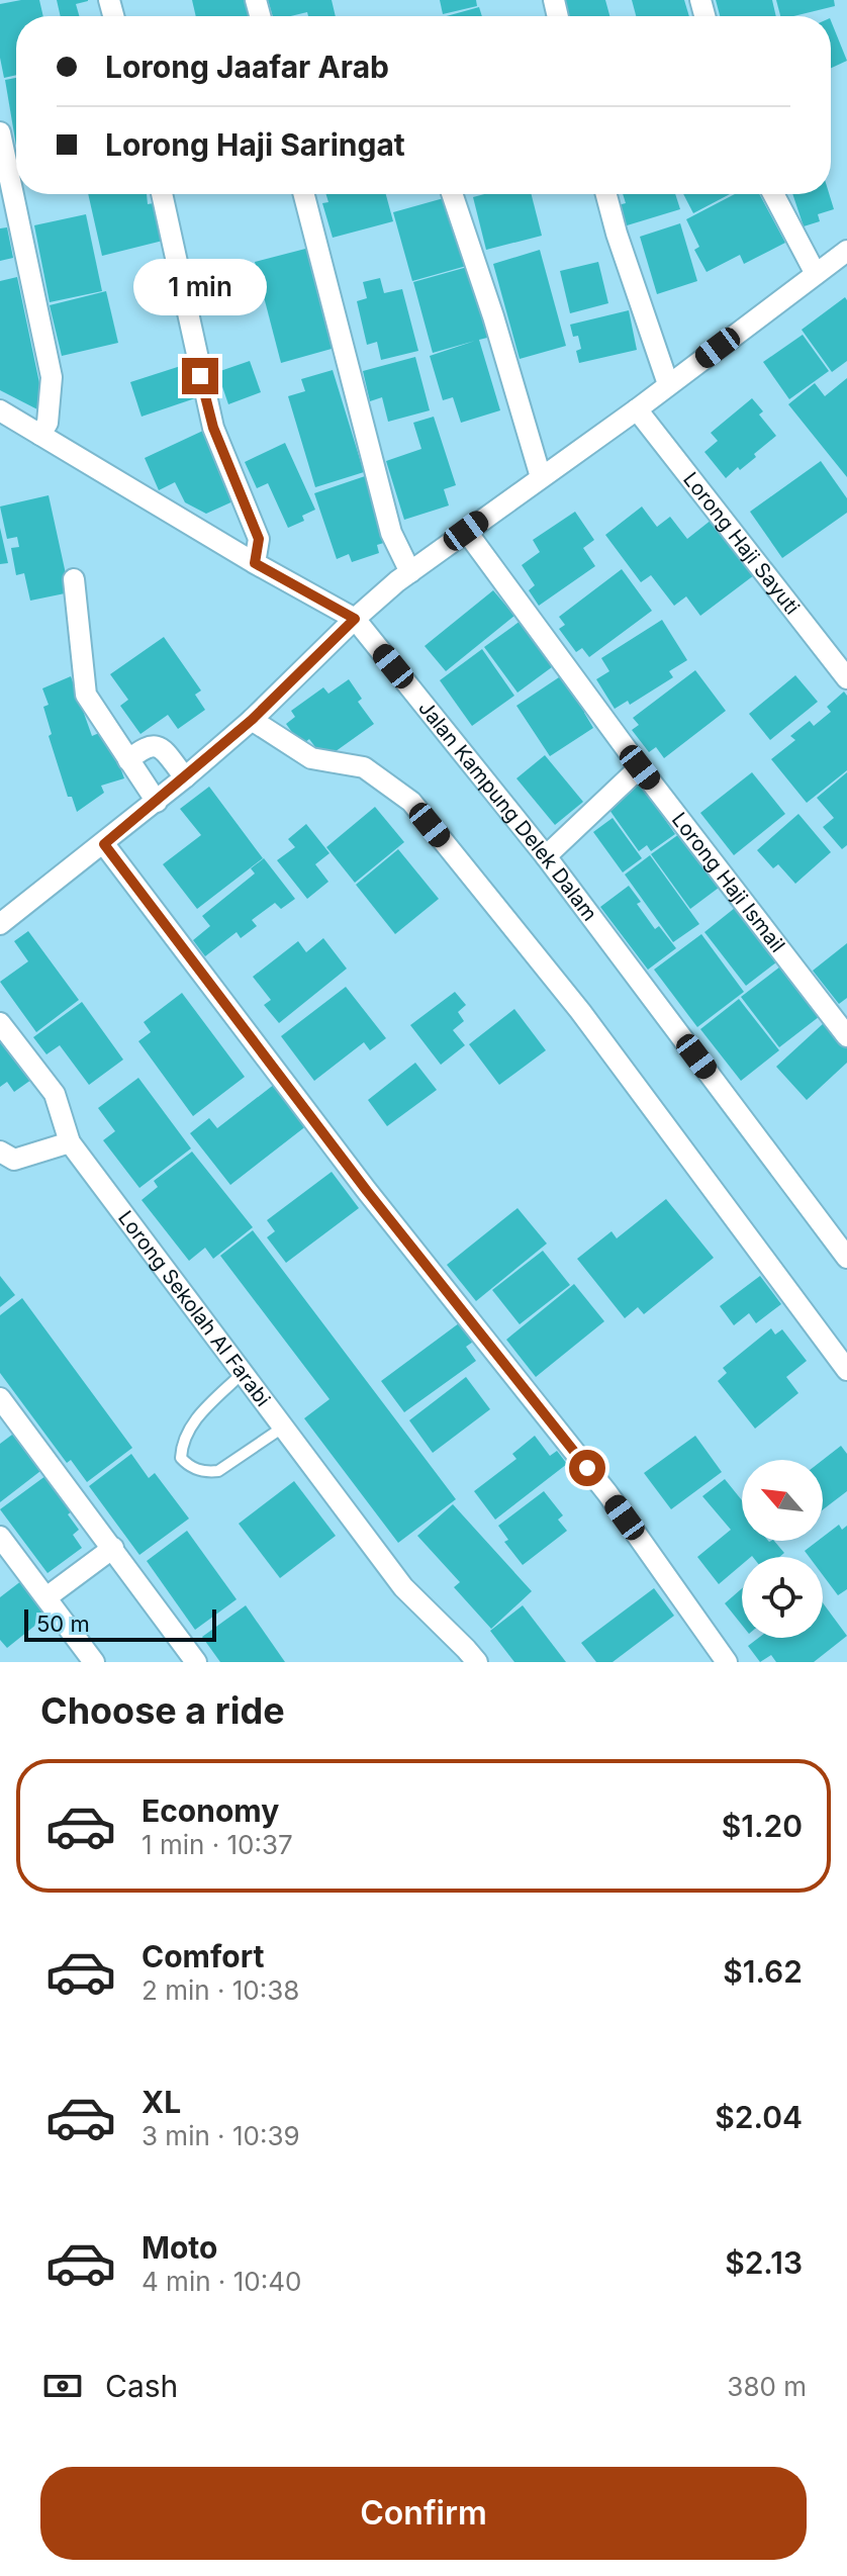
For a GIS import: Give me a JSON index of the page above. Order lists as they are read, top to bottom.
{
  "streets": {
    "street": [
      "Lorong Haji Sayuti",
      "Jalan Kampung Delek Dalam",
      "Lorong Haji Ismail",
      "Lorong Sekolah Al Farabi"
    ]
  },
  "scale_bar": "50 m",
  "north": "top left",
  "page": {
    "banner": ["Lorong Jaafar Arab", "Lorong Haji Saringat"],
    "bubble": "1 min",
    "scale": "50 m",
    "heading": "Choose a ride",
    "list": [
      {
        "name": "Economy",
        "note": "1 min · 10:37",
        "value": "$1.20"
      },
      {
        "name": "Comfort",
        "note": "2 min · 10:38",
        "value": "$1.62"
      },
      {
        "name": "XL",
        "note": "3 min · 10:39",
        "value": "$2.04"
      },
      {
        "name": "Moto",
        "note": "4 min · 10:40",
        "value": "$2.13"
      }
    ],
    "pay": ["Cash", "380 m"],
    "buttons": "Confirm"
  }
}
